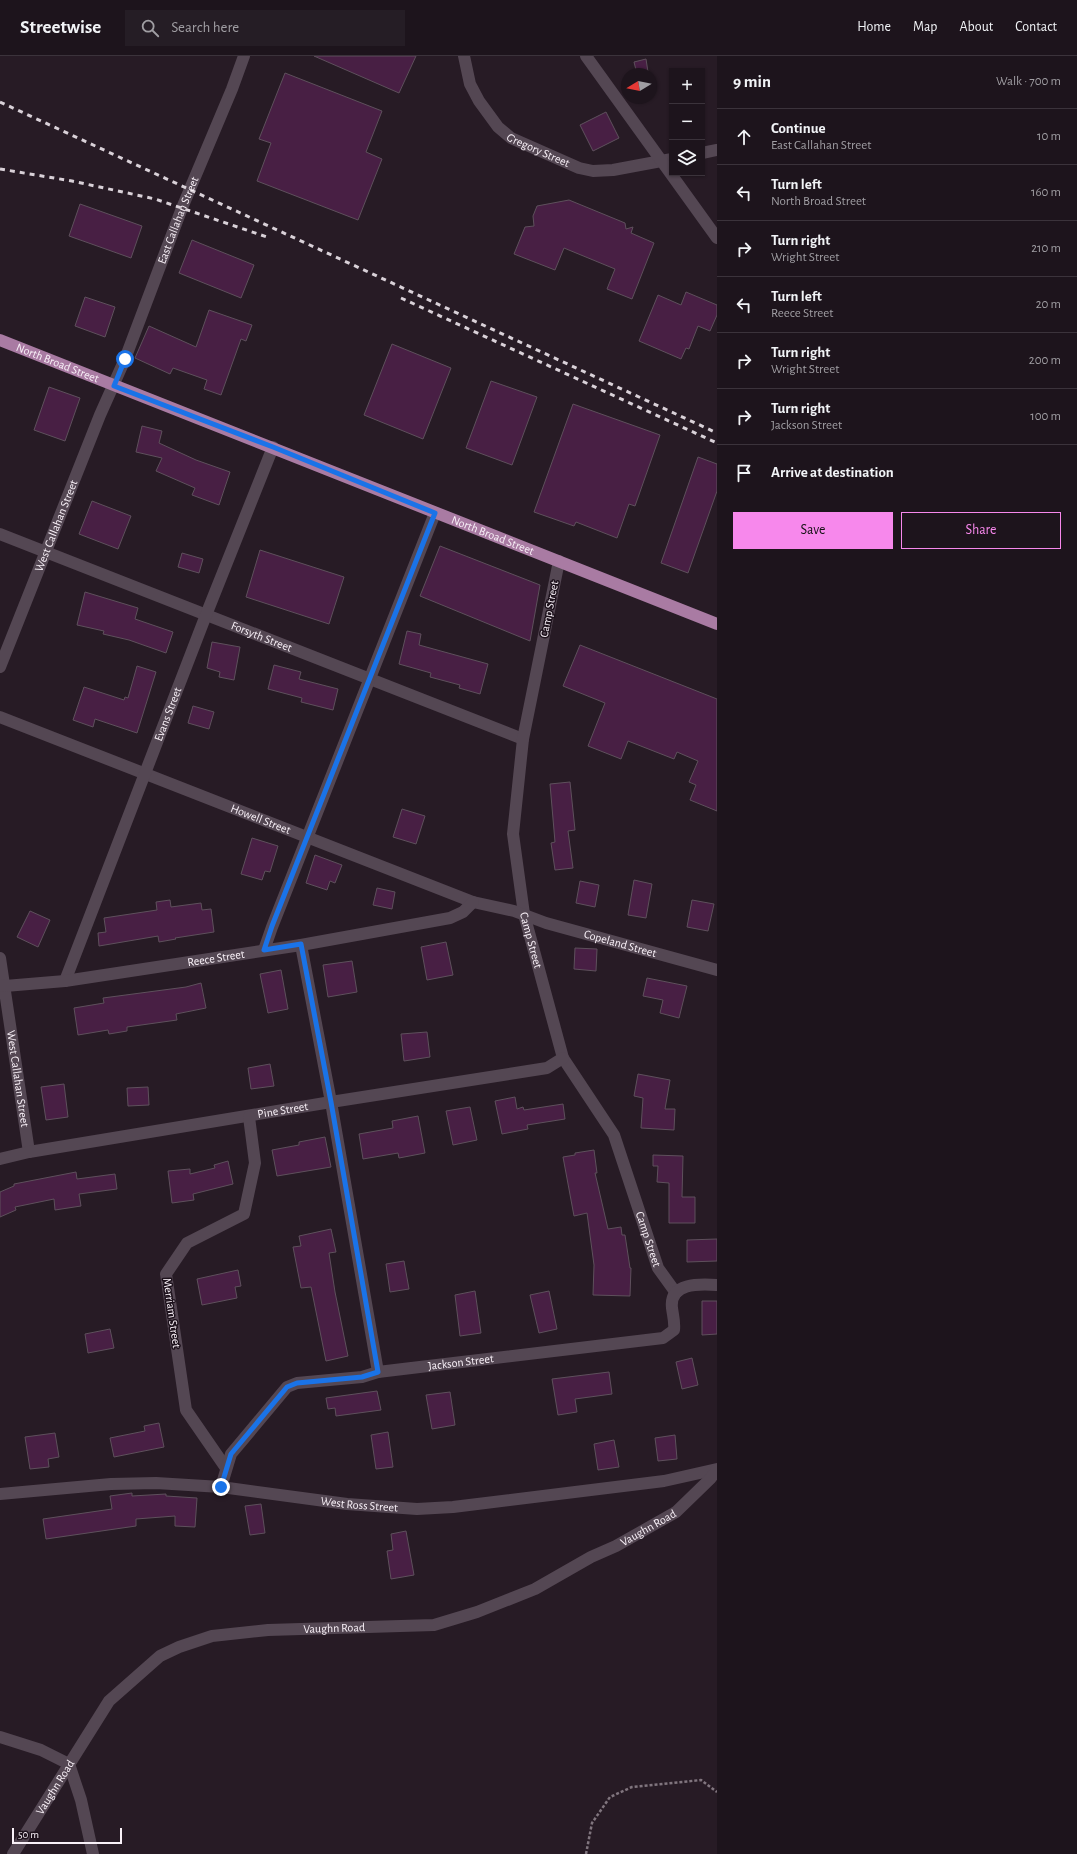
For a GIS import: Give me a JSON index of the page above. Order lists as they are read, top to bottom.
{
  "streets": {
    "main road": ["North Broad Street"],
    "street": [
      "Gregory Street",
      "East Callahan Street",
      "West Callahan Street",
      "Camp Street",
      "Forsyth Street",
      "Evans Street",
      "Howell Street",
      "Copeland Street",
      "Reece Street",
      "Pine Street",
      "Merriam Street",
      "Jackson Street",
      "West Ross Street",
      "Vaughn Road"
    ]
  },
  "crossings": [
    ["East Callahan Street", "North Broad Street"],
    ["East Callahan Street", "West Callahan Street"],
    ["North Broad Street", "West Callahan Street"],
    ["North Broad Street", "Camp Street"],
    ["North Broad Street", "Evans Street"],
    ["West Callahan Street", "Forsyth Street"],
    ["West Callahan Street", "Reece Street"],
    ["West Callahan Street", "Pine Street"],
    ["Camp Street", "Forsyth Street"],
    ["Camp Street", "Howell Street"],
    ["Camp Street", "Copeland Street"],
    ["Camp Street", "Pine Street"],
    ["Camp Street", "Jackson Street"],
    ["Forsyth Street", "Evans Street"],
    ["Evans Street", "Howell Street"],
    ["Evans Street", "Reece Street"],
    ["Howell Street", "Copeland Street"],
    ["Howell Street", "Reece Street"],
    ["Pine Street", "Merriam Street"],
    ["Merriam Street", "Jackson Street"],
    ["Jackson Street", "West Ross Street"],
    ["West Ross Street", "Vaughn Road"]
  ],
  "scale_bar": "50 m",
  "north": "left",
  "page": {
    "header": "Streetwise",
    "search": "Search here",
    "nav": [
      "Home",
      "Map",
      "About",
      "Contact"
    ],
    "heading": ["9 min", "Walk · 700 m"],
    "map_buttons": ["+", "−"],
    "list": [
      ["Continue", "East Callahan Street", "10 m"],
      ["Turn left", "North Broad Street", "160 m"],
      ["Turn right", "Wright Street", "210 m"],
      ["Turn left", "Reece Street", "20 m"],
      ["Turn right", "Wright Street", "200 m"],
      ["Turn right", "Jackson Street", "100 m"],
      "Arrive at destination"
    ],
    "buttons": ["Save", "Share"],
    "scale": "50 m"
  }
}
